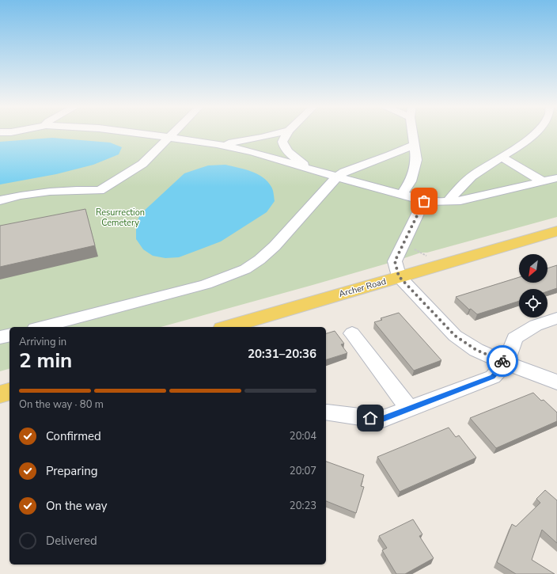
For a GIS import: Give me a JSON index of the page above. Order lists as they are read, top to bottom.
{
  "streets": {
    "main road": ["Archer Road"]
  },
  "parks": ["Resurrection Cemetery"],
  "north": "bottom left",
  "page": {
    "heading": ["2 min", "Arriving in", "20:31–20:36"],
    "bar": "On the way · 80 m",
    "list": [
      ["Confirmed", "20:04"],
      ["Preparing", "20:07"],
      ["On the way", "20:23"],
      "Delivered"
    ]
  }
}
